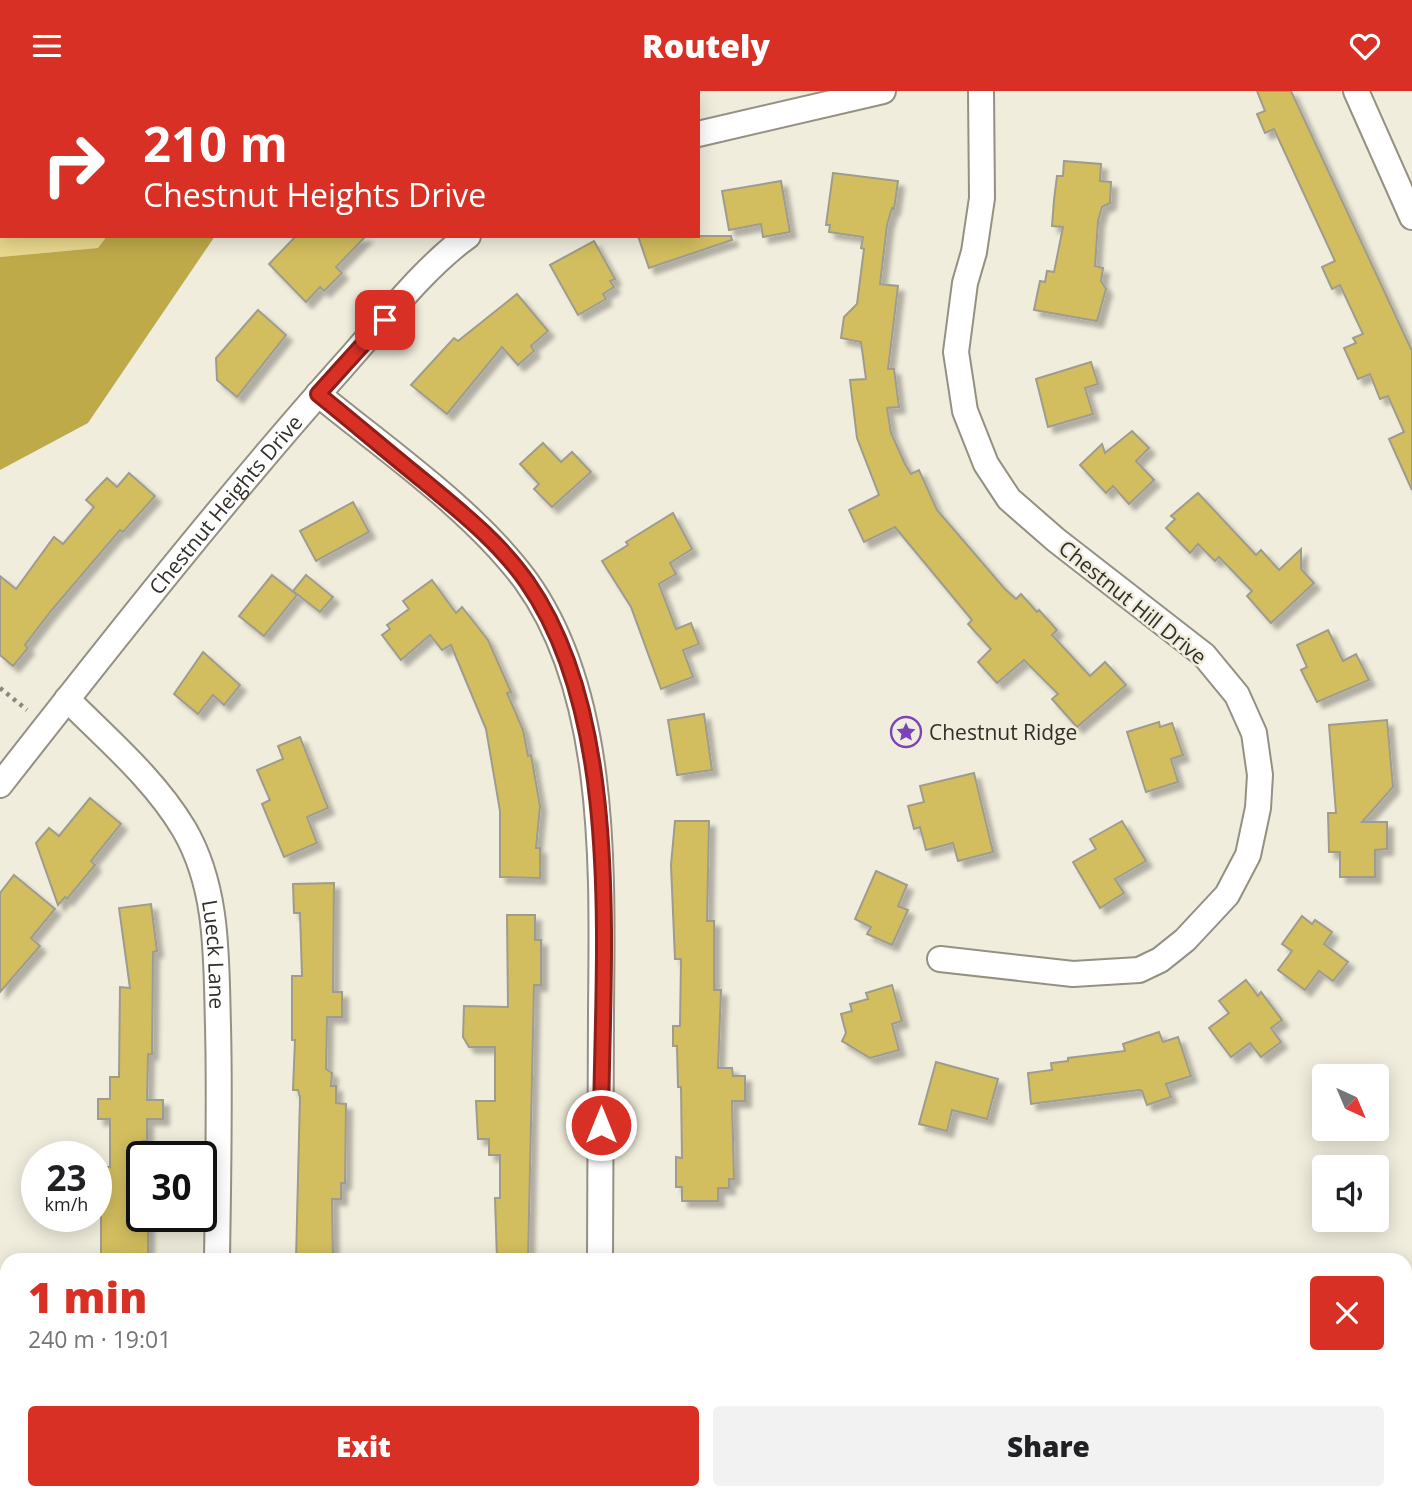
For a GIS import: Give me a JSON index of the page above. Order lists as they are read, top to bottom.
{
  "streets": {
    "street": ["Chestnut Heights Drive", "Chestnut Hill Drive", "Lueck Lane"]
  },
  "crossings": [
    ["Chestnut Heights Drive", "Lueck Lane"]
  ],
  "places": {
    "place": ["Chestnut Ridge"]
  },
  "north": "bottom right",
  "page": {
    "header": "Routely",
    "turn": ["210 m", "Chestnut Heights Drive"],
    "speed": "23 km/h",
    "limit": "30",
    "heading": ["1 min", "240 m · 19:01"],
    "buttons": ["Exit", "Share"]
  }
}
